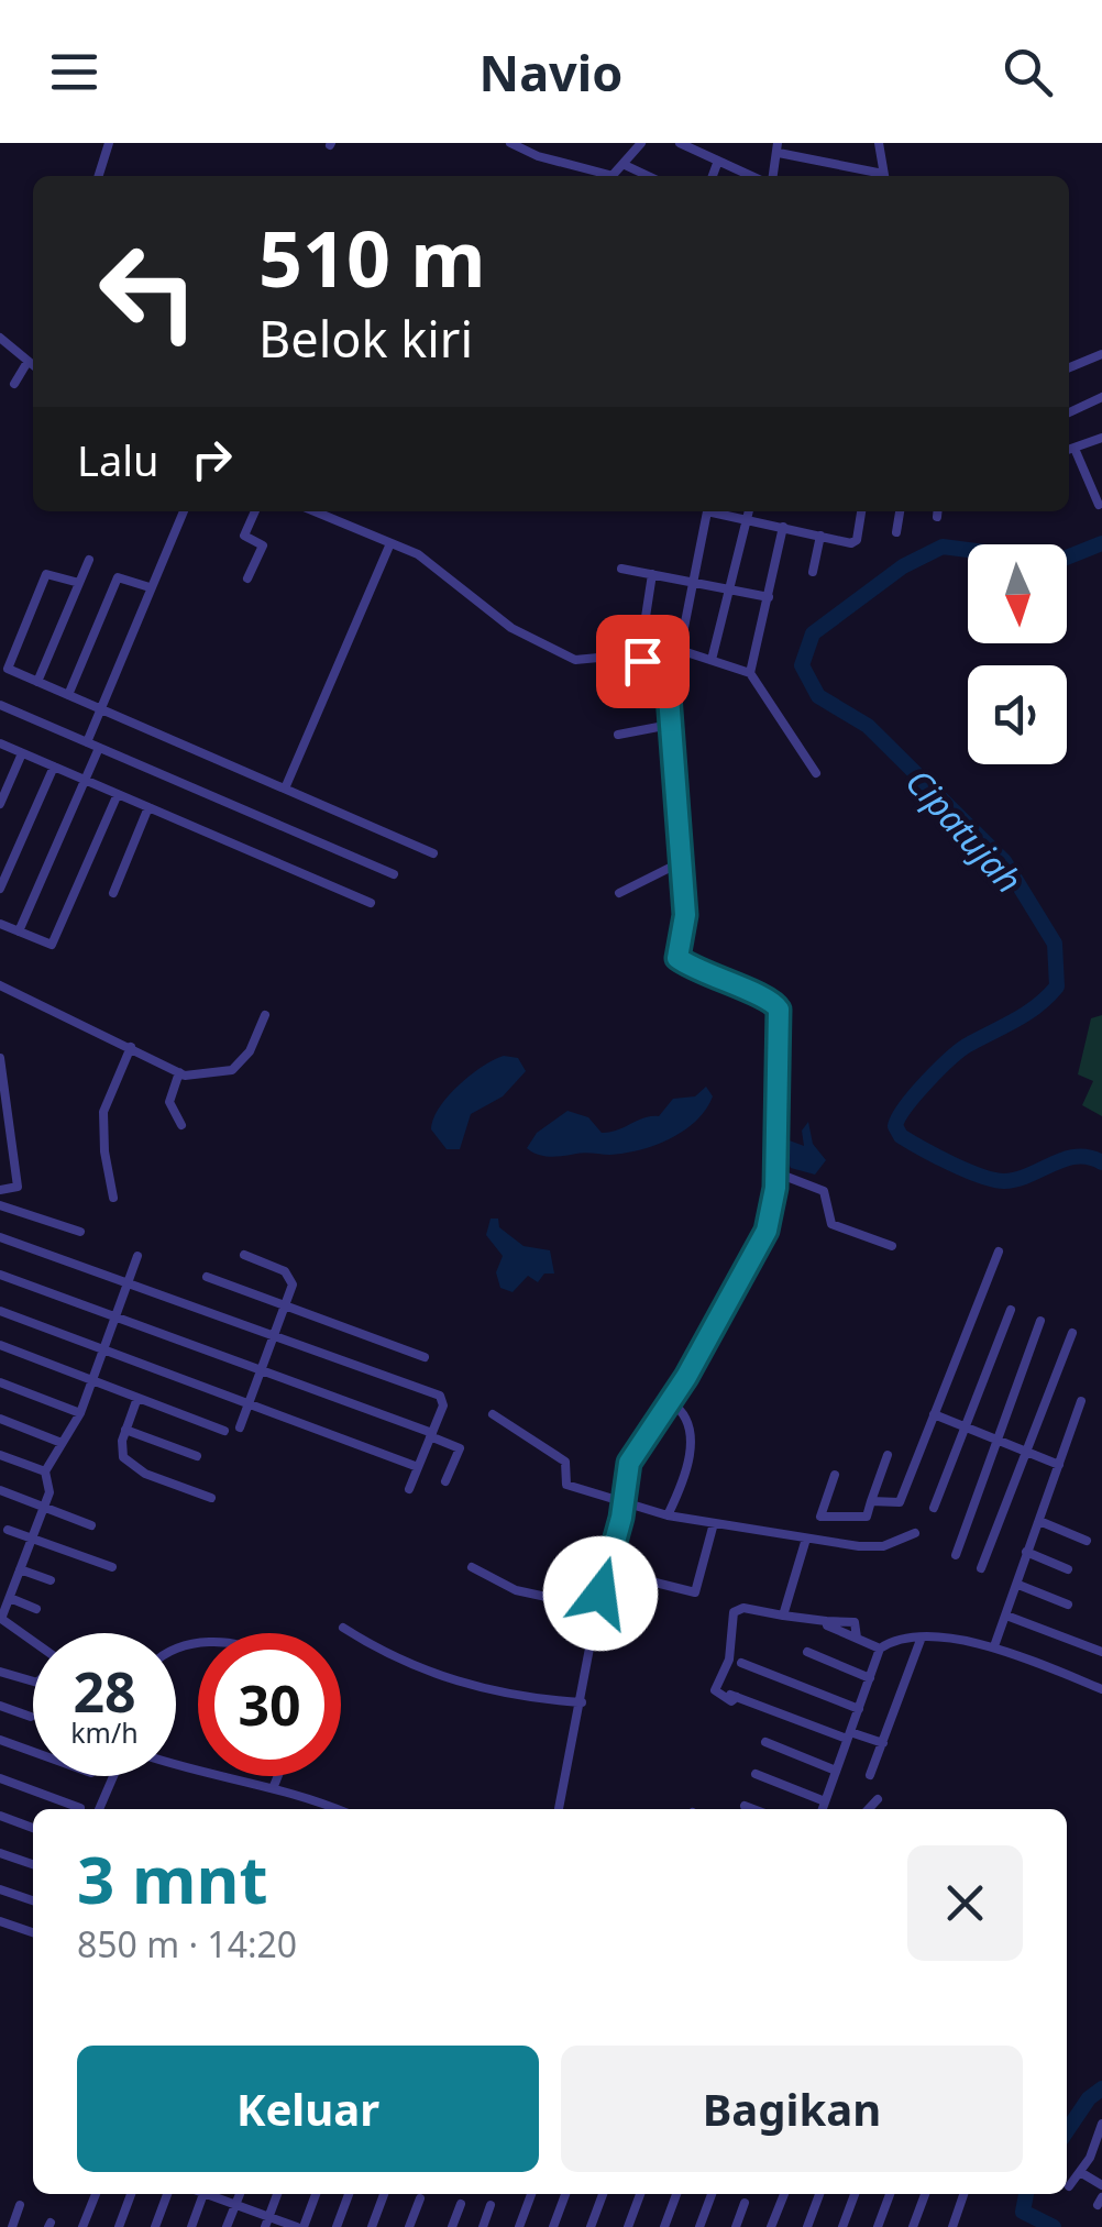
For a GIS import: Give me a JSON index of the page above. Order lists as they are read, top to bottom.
{
  "water": ["Cipatujah"],
  "north": "bottom",
  "page": {
    "header": "Navio",
    "turn": ["510 m", "Belok kiri"],
    "then": "Lalu",
    "speed": "28 km/h",
    "limit": "30",
    "heading": ["3 mnt", "850 m · 14:20"],
    "buttons": ["Keluar", "Bagikan"]
  }
}
